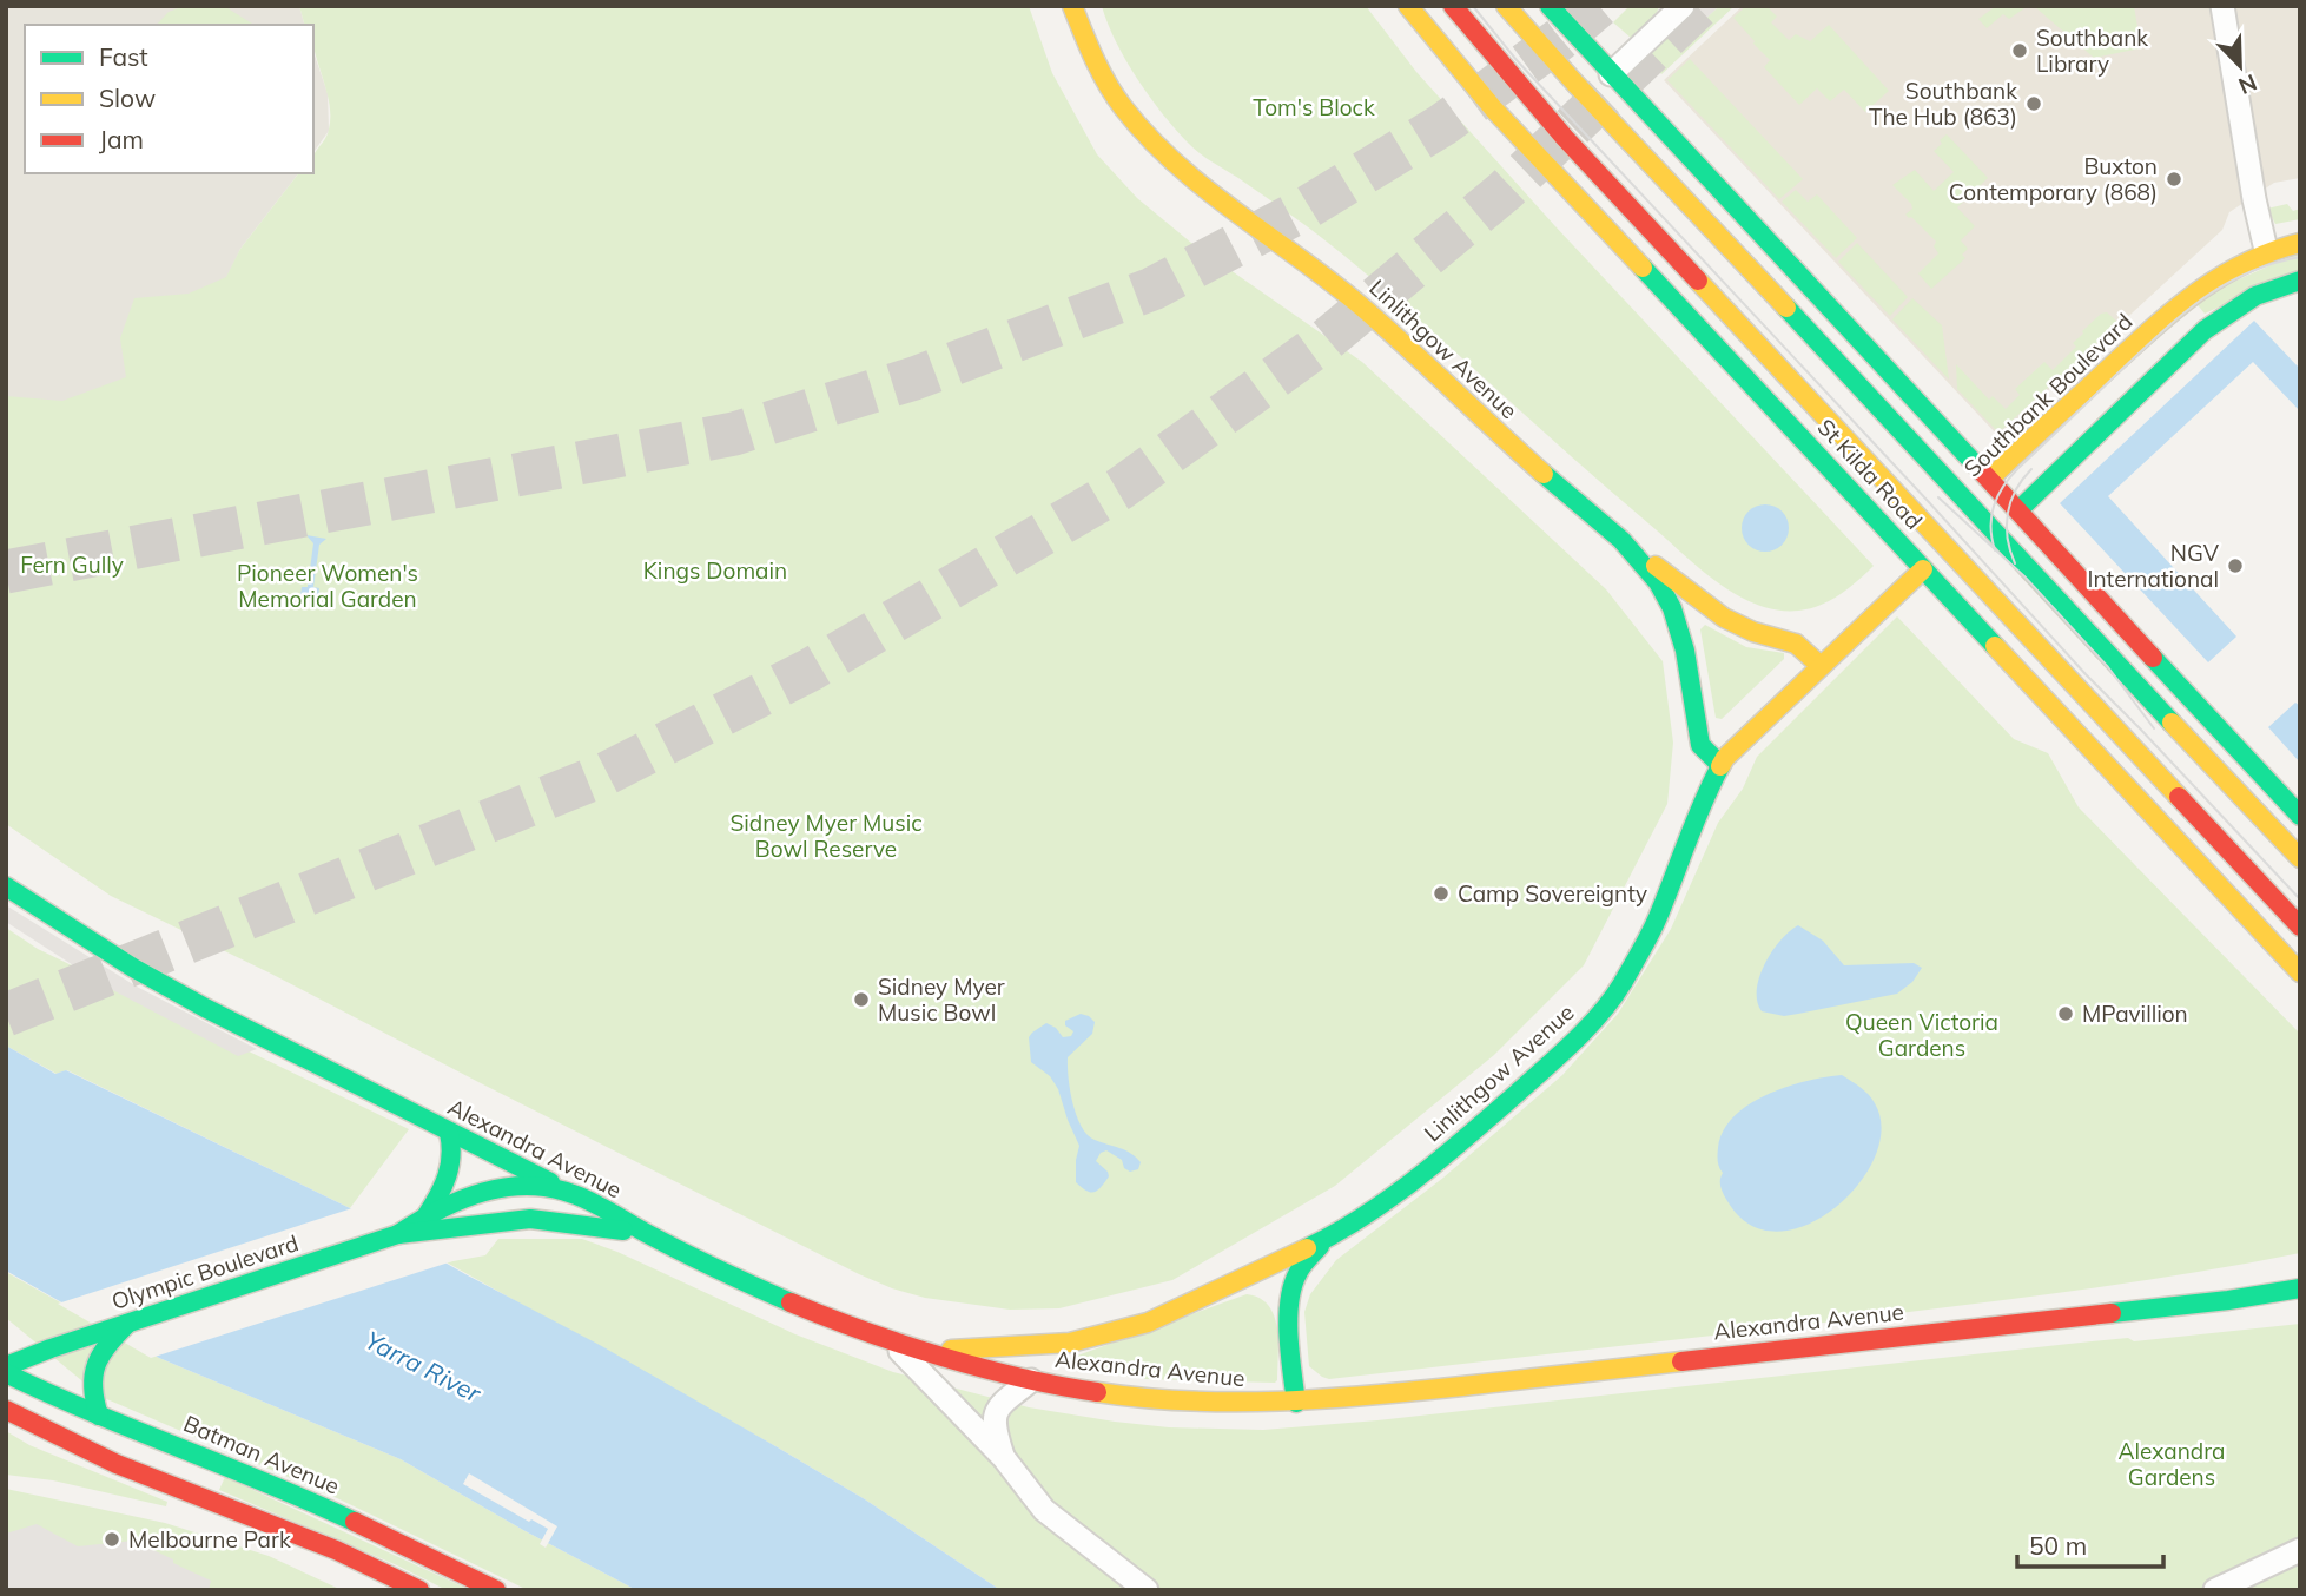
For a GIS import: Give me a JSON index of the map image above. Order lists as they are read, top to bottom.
{
  "streets": {
    "main road": [
      "Linlithgow Avenue",
      "Southbank Boulevard",
      "St Kilda Road",
      "Alexandra Avenue",
      "Olympic Boulevard",
      "Batman Avenue"
    ]
  },
  "crossings": [
    ["Linlithgow Avenue", "Southbank Boulevard"],
    ["Linlithgow Avenue", "St Kilda Road"],
    ["Linlithgow Avenue", "Alexandra Avenue"],
    ["Southbank Boulevard", "St Kilda Road"],
    ["Alexandra Avenue", "Olympic Boulevard"]
  ],
  "water": ["Yarra River"],
  "parks": [
    "Tom's Block",
    "Fern Gully",
    "Kings Domain",
    "Pioneer Women's Memorial Garden",
    "Sidney Myer Music Bowl Reserve",
    "Queen Victoria Gardens",
    "Alexandra Gardens"
  ],
  "places": [
    "Southbank Library",
    "Southbank The Hub (863)",
    "Buxton Contemporary (868)",
    "NGV International",
    "Camp Sovereignty",
    "Sidney Myer Music Bowl",
    "MPavillion",
    "Melbourne Park"
  ],
  "legend": ["Fast", "Slow", "Jam"],
  "scale_bar": "50 m",
  "north": "bottom right"
}
